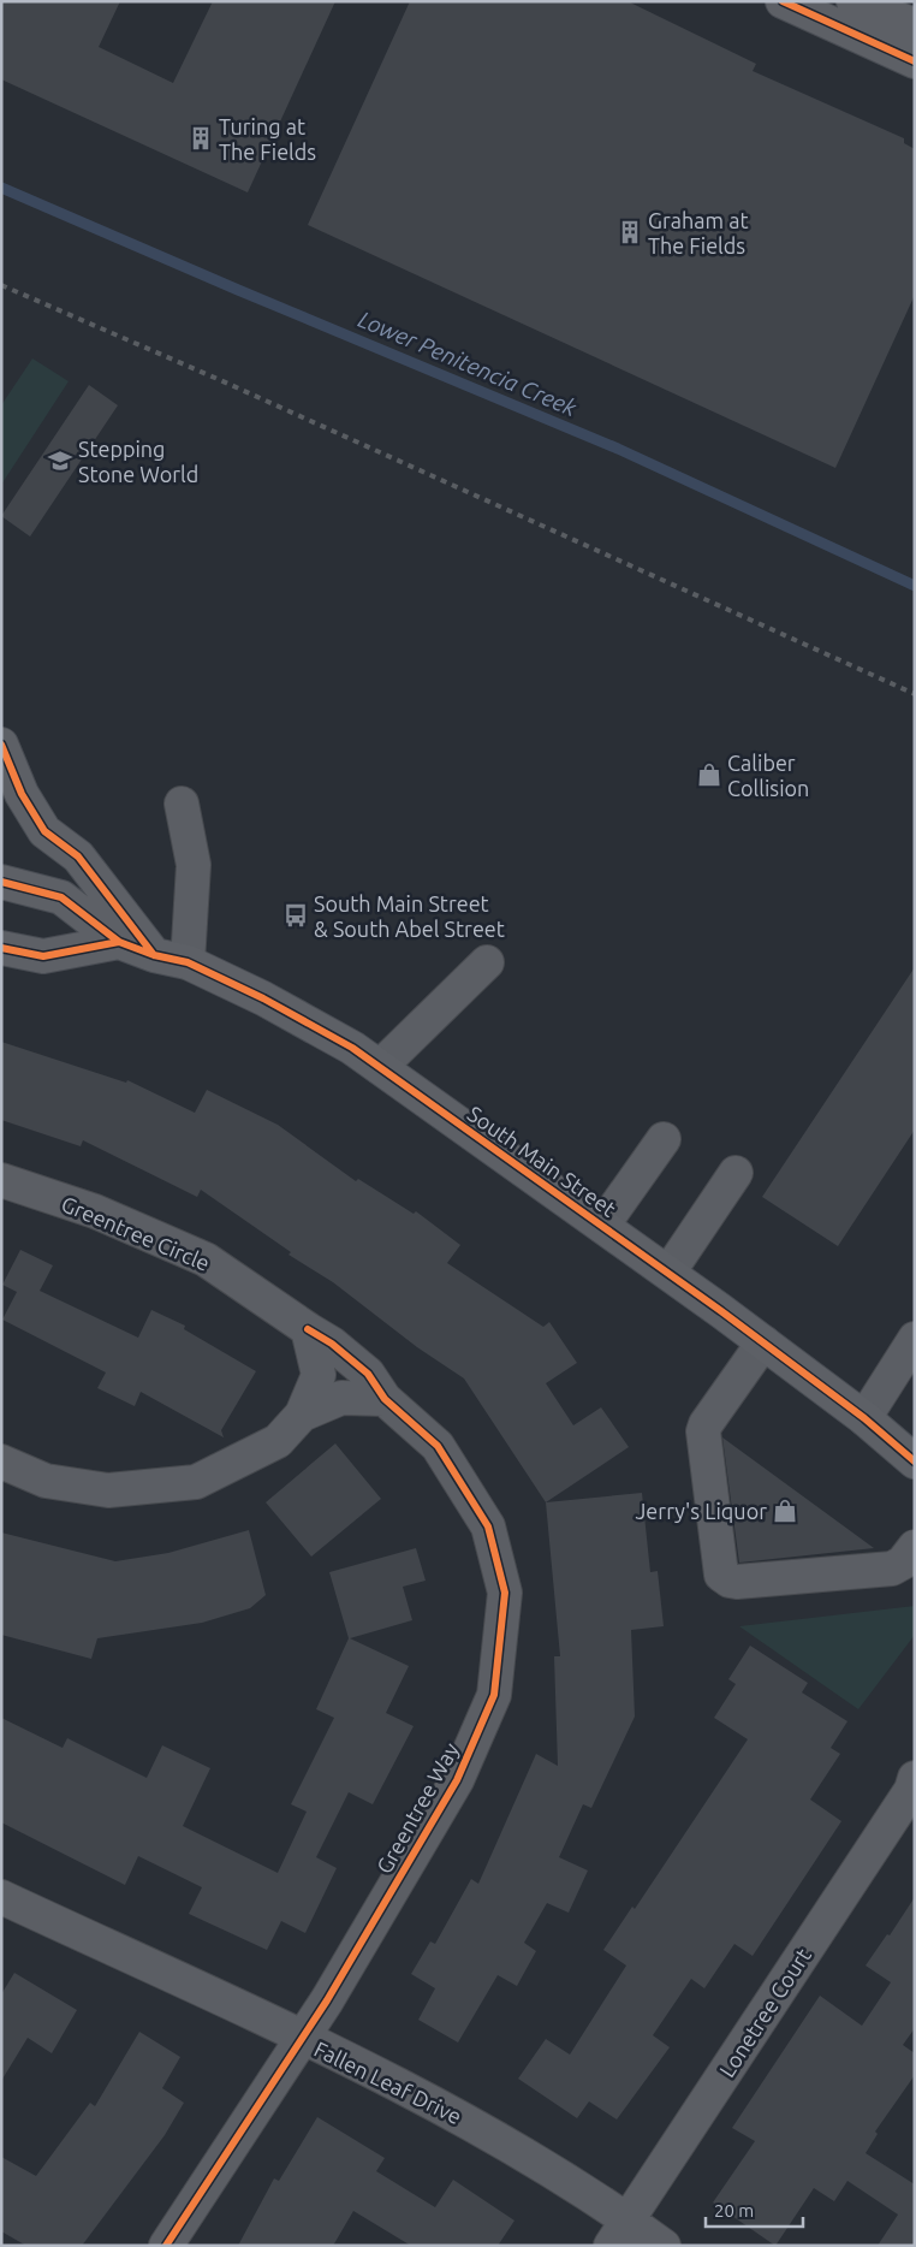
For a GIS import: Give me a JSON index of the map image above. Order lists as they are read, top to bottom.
{
  "streets": {
    "main road": ["South Main Street"],
    "street": [
      "Greentree Circle",
      "Greentree Way",
      "Lonetree Court",
      "Fallen Leaf Drive"
    ]
  },
  "crossings": [
    ["Greentree Circle", "Greentree Way"],
    ["Greentree Way", "Fallen Leaf Drive"],
    ["Lonetree Court", "Fallen Leaf Drive"]
  ],
  "water": ["Lower Penitencia Creek"],
  "places": {
    "building": ["Turing at The Fields", "Graham at The Fields"],
    "school or university": ["Stepping Stone World"],
    "shop": ["Caliber Collision", "Jerry's Liquor"],
    "bus stop": ["South Main Street & South Abel Street"]
  },
  "scale_bar": "20 m"
}
